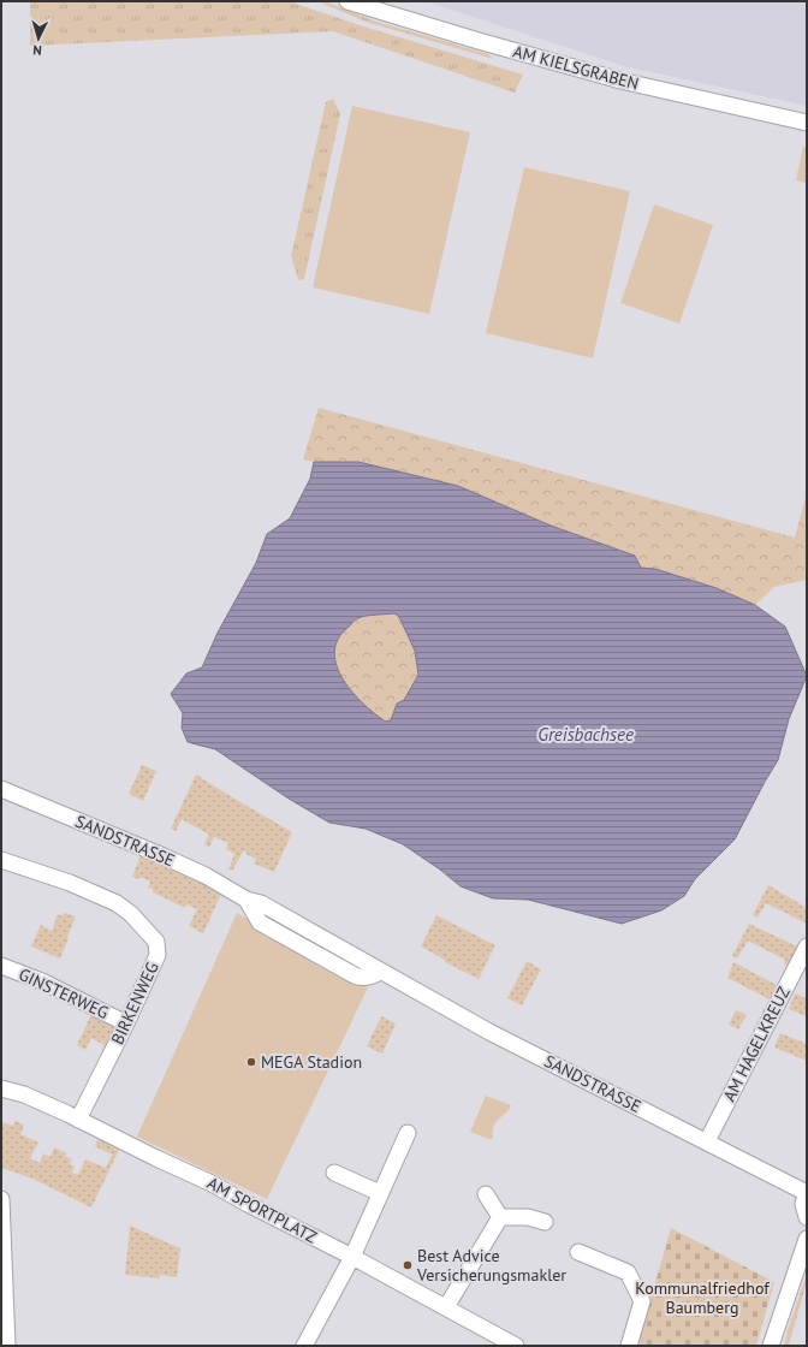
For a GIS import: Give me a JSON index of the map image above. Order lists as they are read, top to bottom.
{
  "streets": {
    "street": [
      "AM KIELSGRABEN",
      "SANDSTRASSE",
      "GINSTERWEG",
      "BIRKENWEG",
      "AM HAGELKREUZ",
      "AM SPORTPLATZ"
    ]
  },
  "crossings": [
    ["SANDSTRASSE", "AM HAGELKREUZ"],
    ["GINSTERWEG", "BIRKENWEG"],
    ["BIRKENWEG", "AM SPORTPLATZ"]
  ],
  "water": ["Greisbachsee"],
  "parks": ["Kommunalfriedhof Baumberg"],
  "places": ["MEGA Stadion", "Best Advice Versicherungsmakler"],
  "north": "bottom"
}
